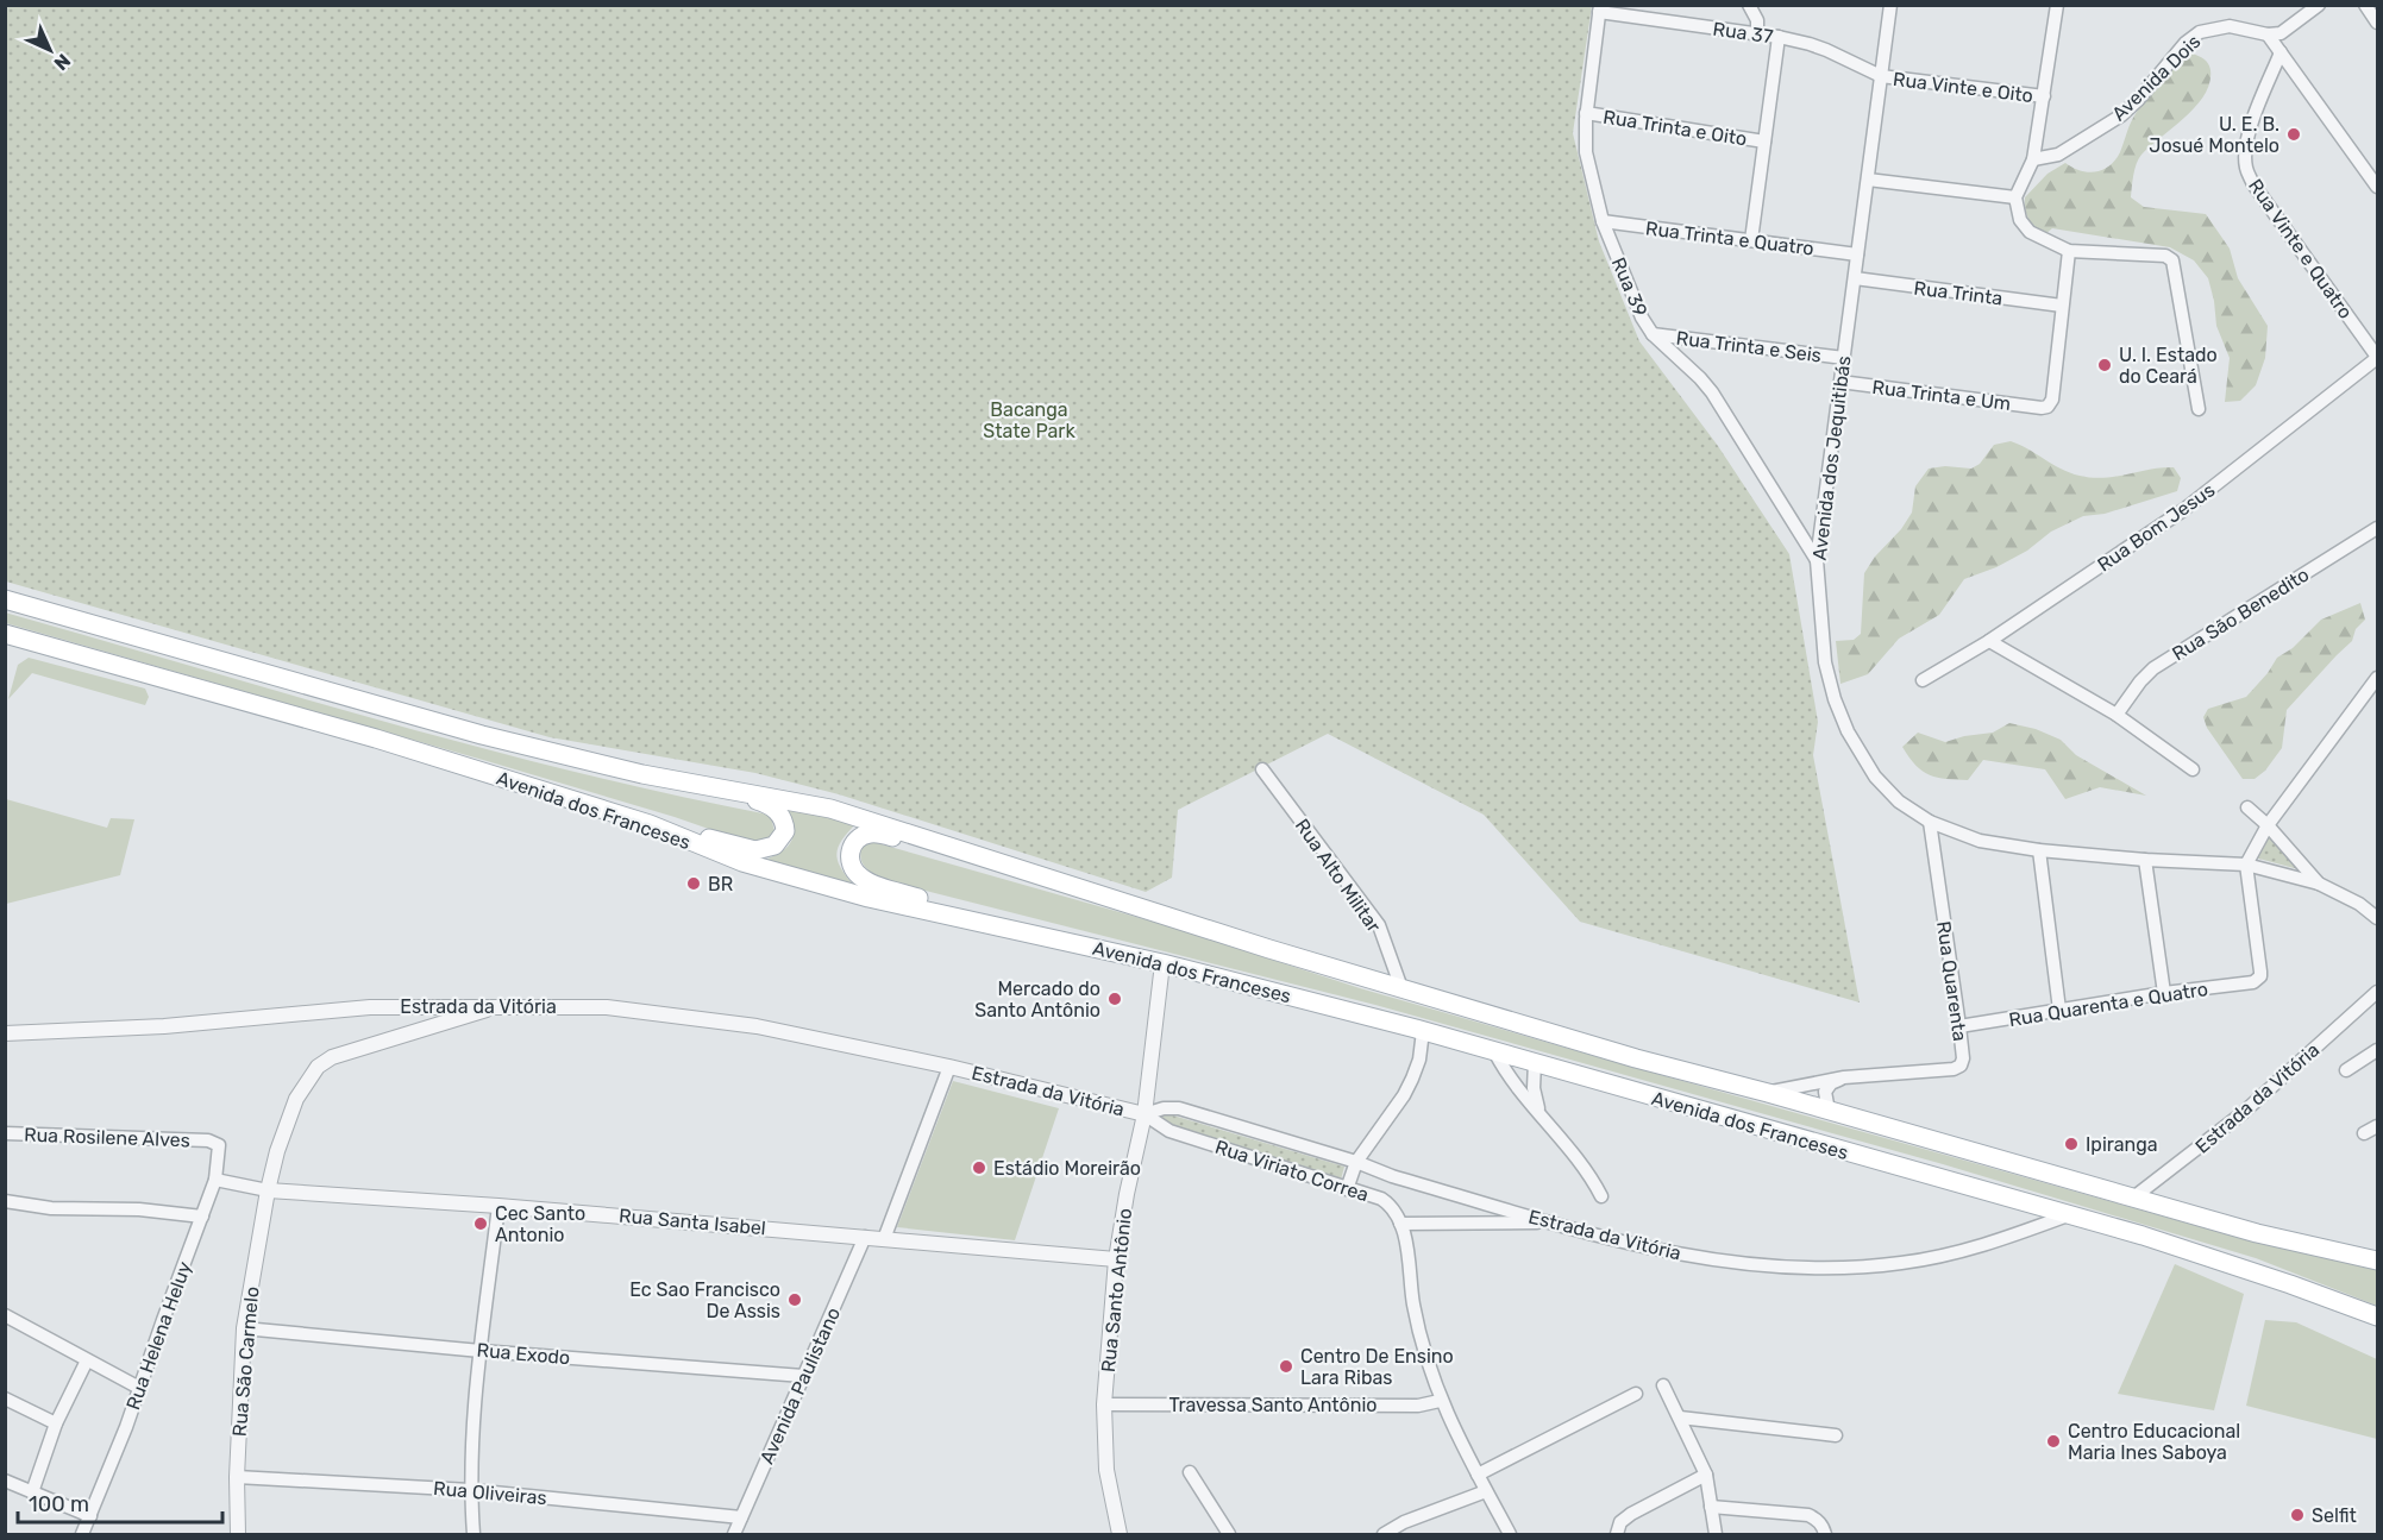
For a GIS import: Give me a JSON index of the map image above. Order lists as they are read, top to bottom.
{
  "streets": {
    "main road": ["Avenida dos Franceses"],
    "street": [
      "Rua 37",
      "Avenida Dois",
      "Rua Vinte e Oito",
      "Rua Trinta e Oito",
      "Rua Trinta e Quatro",
      "Rua Vinte e Quatro",
      "Rua 39",
      "Rua Trinta",
      "Rua Trinta e Seis",
      "Rua Trinta e Um",
      "Avenida dos Jequitibás",
      "Rua Bom Jesus",
      "Rua São Benedito",
      "Rua Alto Militar",
      "Rua Quarenta",
      "Rua Quarenta e Quatro",
      "Estrada da Vitória",
      "Rua Rosilene Alves",
      "Rua Viriato Correa",
      "Rua Santa Isabel",
      "Rua Santo Antônio",
      "Rua Helena Heluy",
      "Rua Exodo",
      "Rua São Carmelo",
      "Avenida Paulistano",
      "Travessa Santo Antônio",
      "Rua Oliveiras"
    ]
  },
  "crossings": [
    ["Rua 37", "Rua Vinte e Oito"],
    ["Rua 37", "Rua Trinta e Oito"],
    ["Rua 37", "Rua 39"],
    ["Rua 37", "Avenida dos Jequitibás"],
    ["Rua Vinte e Oito", "Avenida dos Jequitibás"],
    ["Rua Trinta e Oito", "Rua Trinta e Quatro"],
    ["Rua Trinta e Oito", "Rua 39"],
    ["Rua Trinta e Quatro", "Rua 39"],
    ["Rua Trinta e Quatro", "Avenida dos Jequitibás"],
    ["Rua Vinte e Quatro", "Rua Bom Jesus"],
    ["Rua 39", "Rua Trinta e Seis"],
    ["Rua 39", "Avenida dos Jequitibás"],
    ["Rua Trinta", "Rua Trinta e Um"],
    ["Rua Trinta", "Avenida dos Jequitibás"],
    ["Rua Trinta e Seis", "Avenida dos Jequitibás"],
    ["Rua Trinta e Um", "Avenida dos Jequitibás"],
    ["Avenida dos Jequitibás", "Rua Quarenta"],
    ["Avenida dos Jequitibás", "Rua Quarenta e Quatro"],
    ["Avenida dos Franceses", "Rua Alto Militar"],
    ["Avenida dos Franceses", "Rua Quarenta"],
    ["Avenida dos Franceses", "Estrada da Vitória"],
    ["Avenida dos Franceses", "Rua Santo Antônio"],
    ["Rua Quarenta", "Rua Quarenta e Quatro"],
    ["Estrada da Vitória", "Rua Viriato Correa"],
    ["Estrada da Vitória", "Rua Santo Antônio"],
    ["Estrada da Vitória", "Rua São Carmelo"],
    ["Rua Rosilene Alves", "Rua Helena Heluy"],
    ["Rua Viriato Correa", "Rua Santo Antônio"],
    ["Rua Viriato Correa", "Travessa Santo Antônio"],
    ["Rua Santa Isabel", "Rua Santo Antônio"],
    ["Rua Santa Isabel", "Rua São Carmelo"],
    ["Rua Santa Isabel", "Avenida Paulistano"],
    ["Rua Santo Antônio", "Travessa Santo Antônio"],
    ["Rua Exodo", "Rua São Carmelo"],
    ["Rua Exodo", "Avenida Paulistano"],
    ["Rua São Carmelo", "Rua Oliveiras"],
    ["Avenida Paulistano", "Rua Oliveiras"]
  ],
  "parks": ["Bacanga State Park"],
  "places": [
    "U. E. B. Josué Montelo",
    "U. I. Estado do Ceará",
    "BR",
    "Mercado do Santo Antônio",
    "Ipiranga",
    "Estádio Moreirão",
    "Cec Santo Antonio",
    "Ec Sao Francisco De Assis",
    "Centro De Ensino Lara Ribas",
    "Centro Educacional Maria Ines Saboya",
    "Selfit"
  ],
  "scale_bar": "100 m",
  "north": "bottom right"
}
